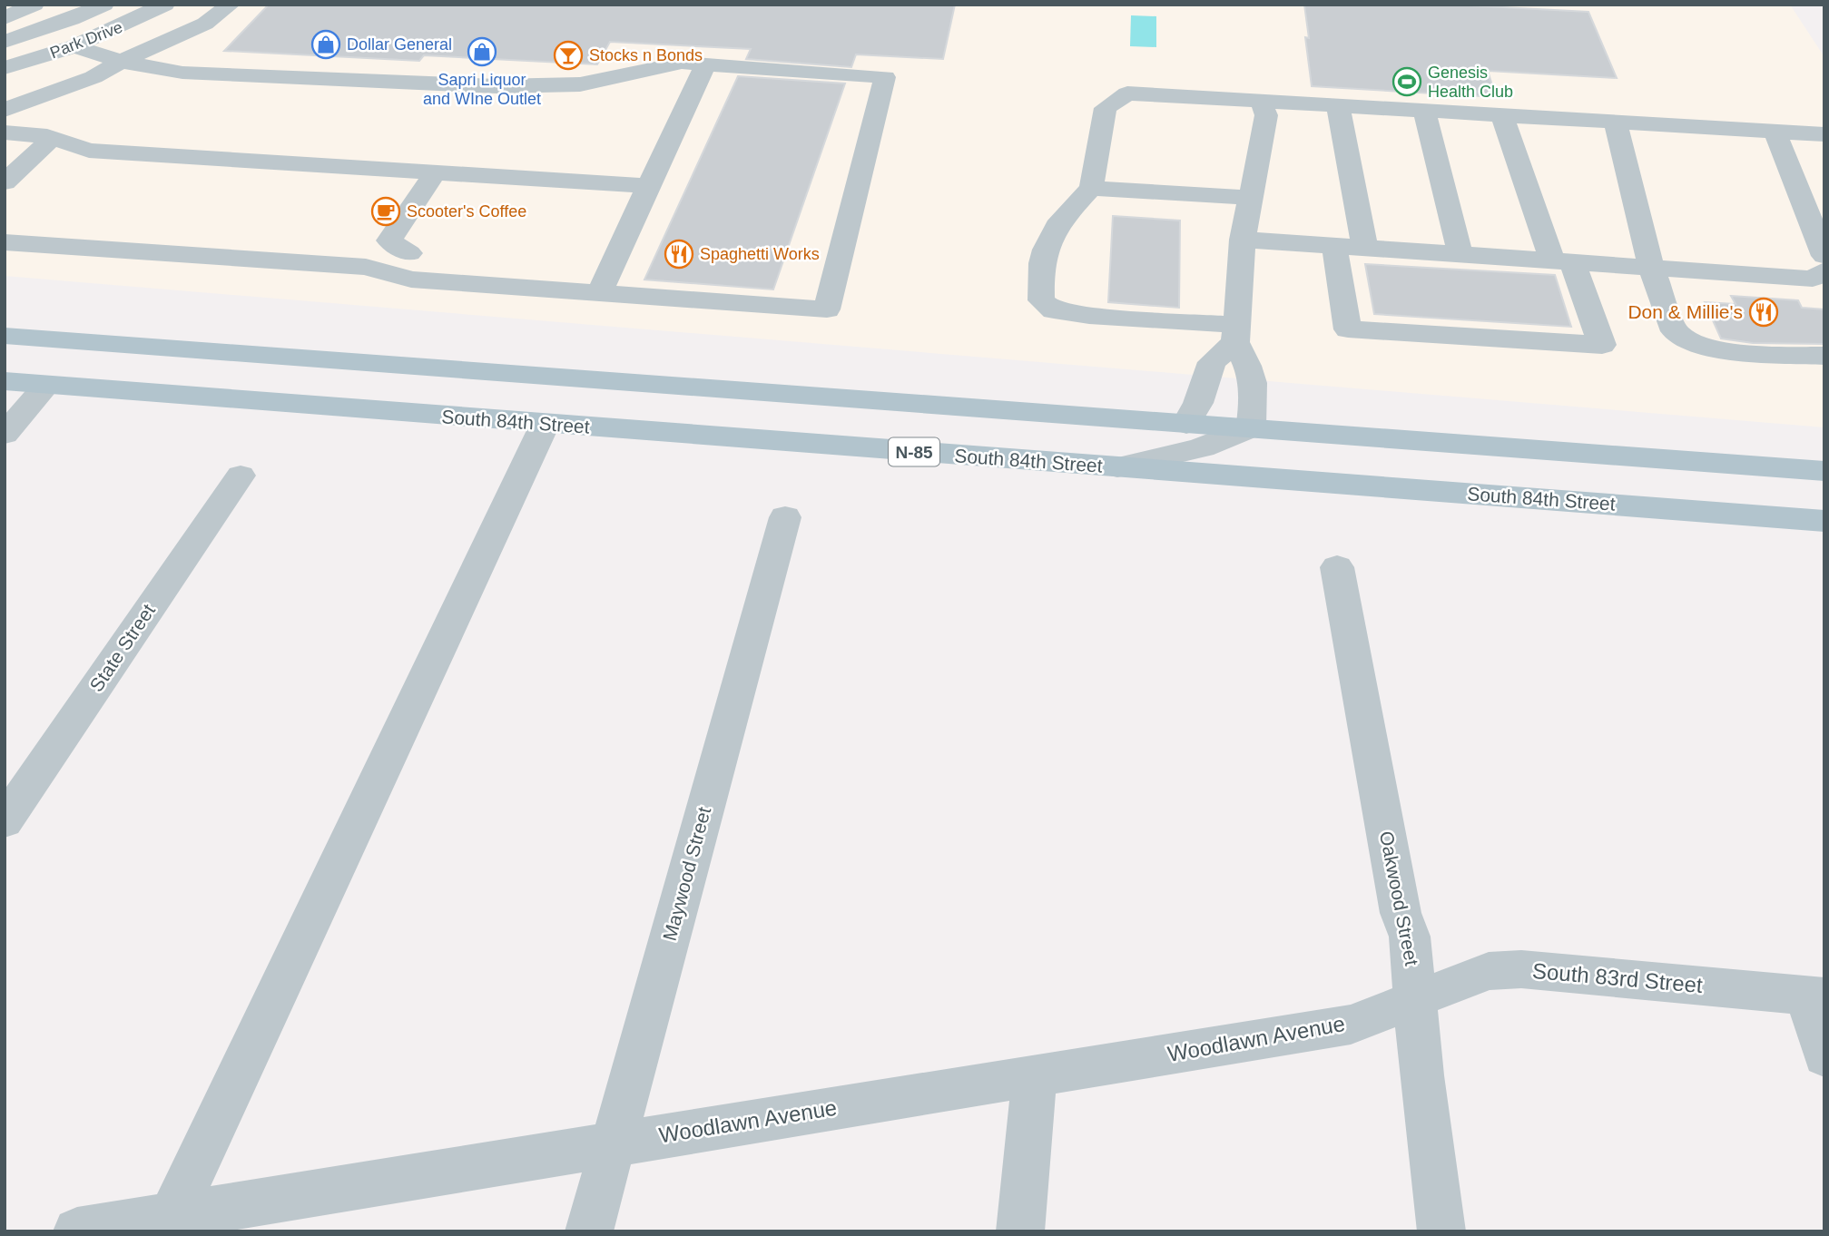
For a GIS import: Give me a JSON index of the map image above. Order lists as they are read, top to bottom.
{
  "streets": {
    "main road": ["South 84th Street", "N-85"],
    "street": [
      "Park Drive",
      "State Street",
      "Maywood Street",
      "Oakwood Street",
      "South 83rd Street",
      "Woodlawn Avenue"
    ]
  },
  "crossings": [
    ["Maywood Street", "Woodlawn Avenue"],
    ["Oakwood Street", "South 83rd Street"],
    ["Oakwood Street", "Woodlawn Avenue"],
    ["South 83rd Street", "Woodlawn Avenue"]
  ],
  "places": {
    "shop": ["Dollar General", "Sapri Liquor and WIne Outlet"],
    "bar": ["Stocks n Bonds"],
    "sports": ["Genesis Health Club"],
    "cafe": ["Scooter's Coffee"],
    "restaurant": ["Spaghetti Works", "Don & Millie's"]
  }
}
